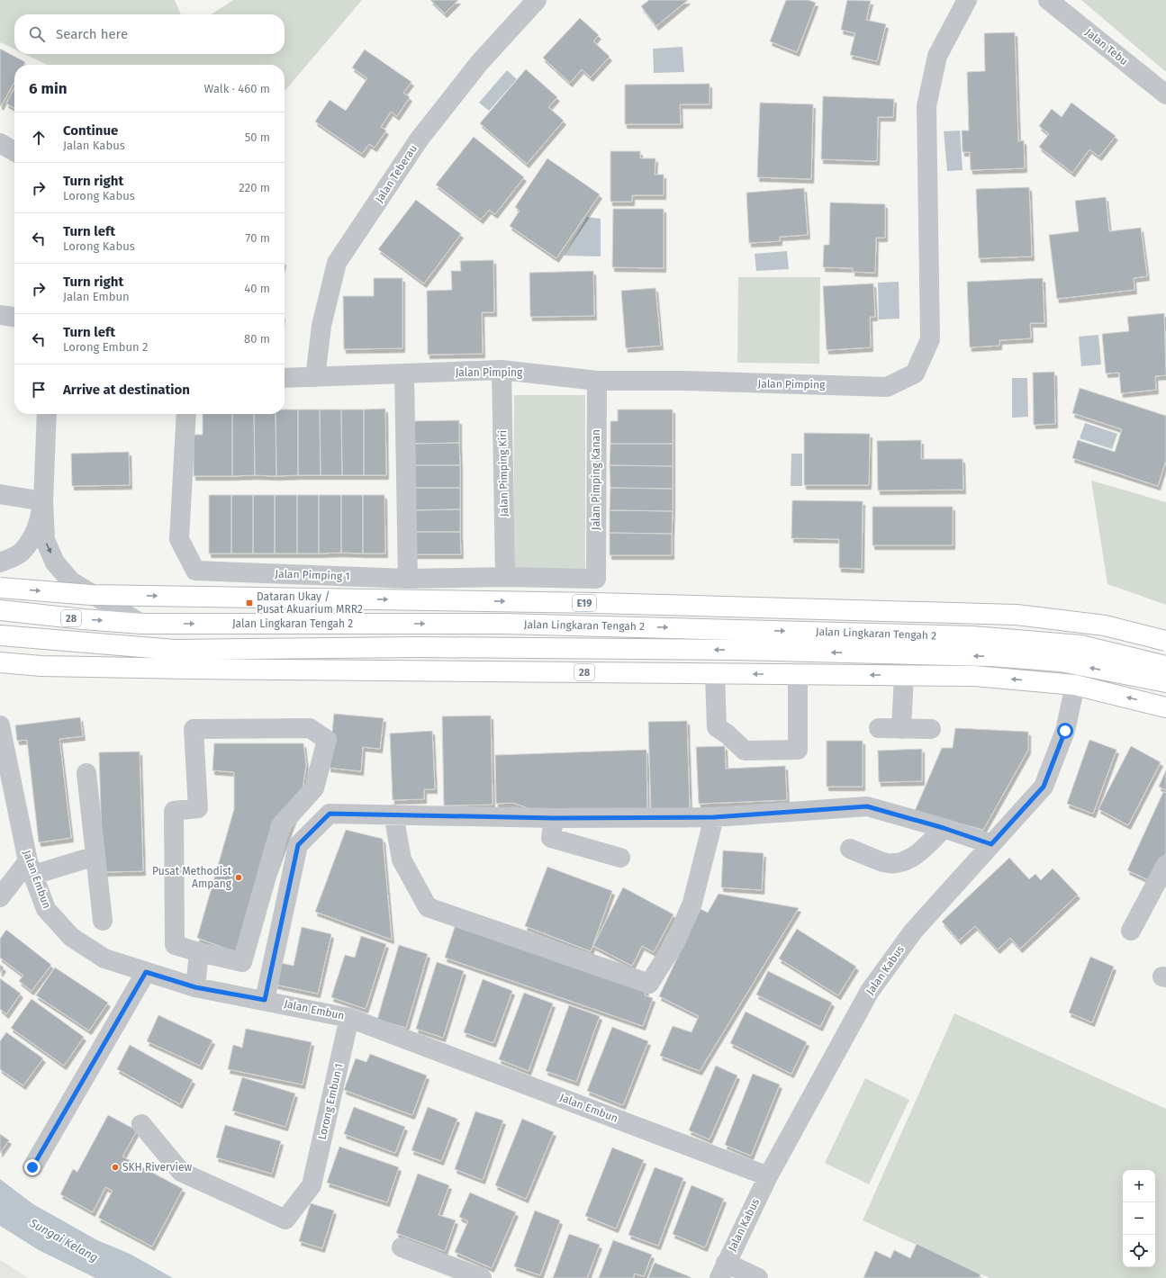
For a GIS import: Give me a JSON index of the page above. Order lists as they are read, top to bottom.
{
  "streets": {
    "highway": ["E19", "28", "Jalan Lingkaran Tengah 2"],
    "street": [
      "Jalan Tebu",
      "Jalan Teberau",
      "Jalan Pimping",
      "Jalan Pimping Kiri",
      "Jalan Pimping Kanan",
      "Jalan Pimping 1",
      "Jalan Embun",
      "Jalan Kabus",
      "Lorong Embun 1"
    ]
  },
  "crossings": [
    ["Jalan Teberau", "Jalan Pimping"],
    ["Jalan Pimping", "Jalan Pimping Kiri"],
    ["Jalan Pimping", "Jalan Pimping Kanan"],
    ["Jalan Pimping Kiri", "Jalan Pimping 1"],
    ["Jalan Pimping Kanan", "Jalan Pimping 1"],
    ["28", "Jalan Kabus"],
    ["Jalan Embun", "Jalan Kabus"],
    ["Jalan Embun", "Lorong Embun 1"]
  ],
  "water": ["Sungai Kelang"],
  "places": {
    "transit": ["Dataran Ukay / Pusat Akuarium MRR2"],
    "other": ["Pusat Methodist Ampang", "SKH Riverview"]
  },
  "page": {
    "search": "Search here",
    "heading": ["6 min", "Walk · 460 m"],
    "list": [
      ["Continue", "Jalan Kabus", "50 m"],
      ["Turn right", "Lorong Kabus", "220 m"],
      ["Turn left", "Lorong Kabus", "70 m"],
      ["Turn right", "Jalan Embun", "40 m"],
      ["Turn left", "Lorong Embun 2", "80 m"],
      "Arrive at destination"
    ],
    "map_buttons": ["+", "−"]
  }
}
